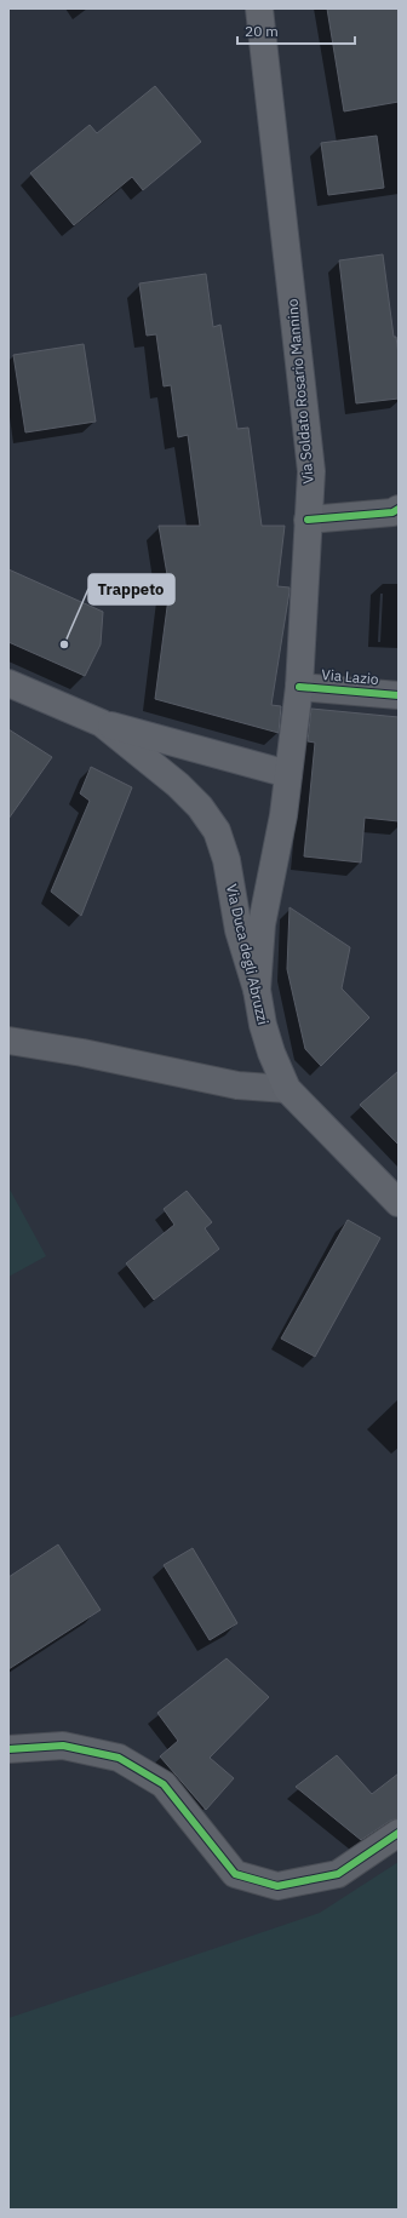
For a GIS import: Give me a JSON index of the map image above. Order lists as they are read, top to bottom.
{
  "streets": {
    "main road": ["Via Soldato Rosario Mannino", "Via Duca degli Abruzzi"],
    "street": ["Via Lazio"]
  },
  "crossings": [
    ["Via Soldato Rosario Mannino", "Via Lazio"],
    ["Via Soldato Rosario Mannino", "Via Duca degli Abruzzi"]
  ],
  "places": ["Trappeto"],
  "scale_bar": "20 m"
}
